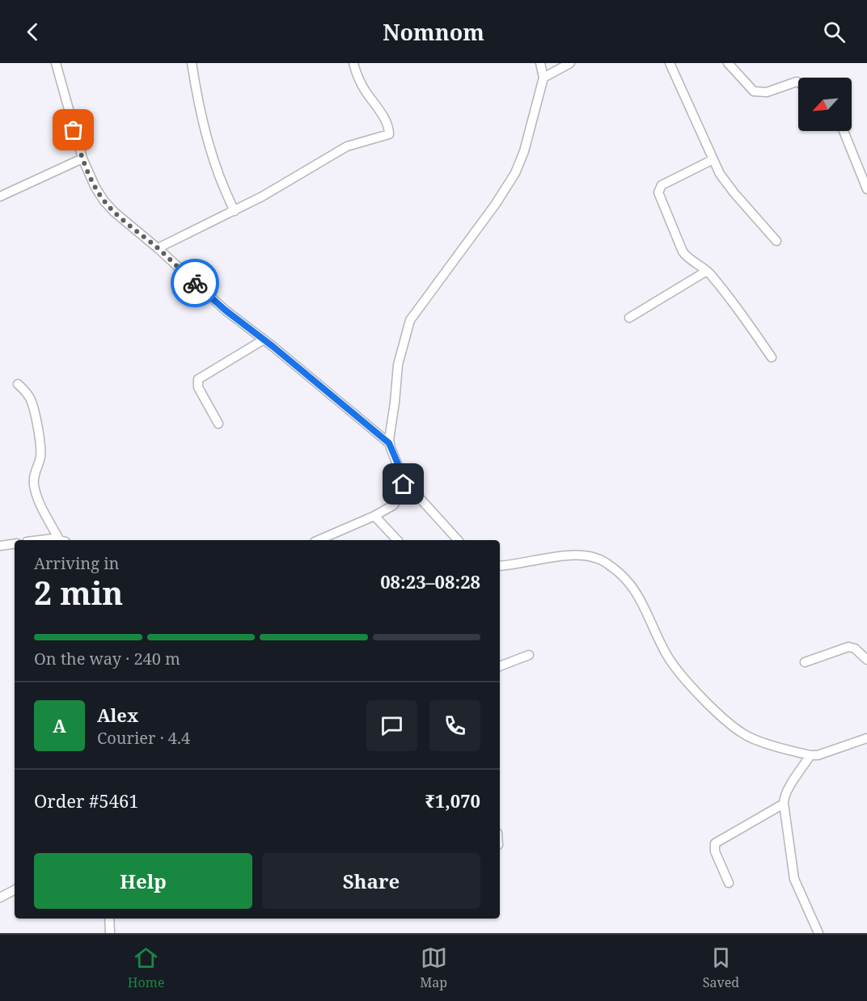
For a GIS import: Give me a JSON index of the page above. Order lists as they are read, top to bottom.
{
  "north": "bottom left",
  "page": {
    "header": "Nomnom",
    "heading": ["2 min", "Arriving in", "08:23–08:28"],
    "panel": [
      "Alex",
      "Courier · 4.4",
      "Order #5461",
      "₹1,070"
    ],
    "bar": "On the way · 240 m",
    "round": "A",
    "buttons": ["Help", "Share"],
    "tabs": ["Home", "Map", "Saved"]
  }
}
